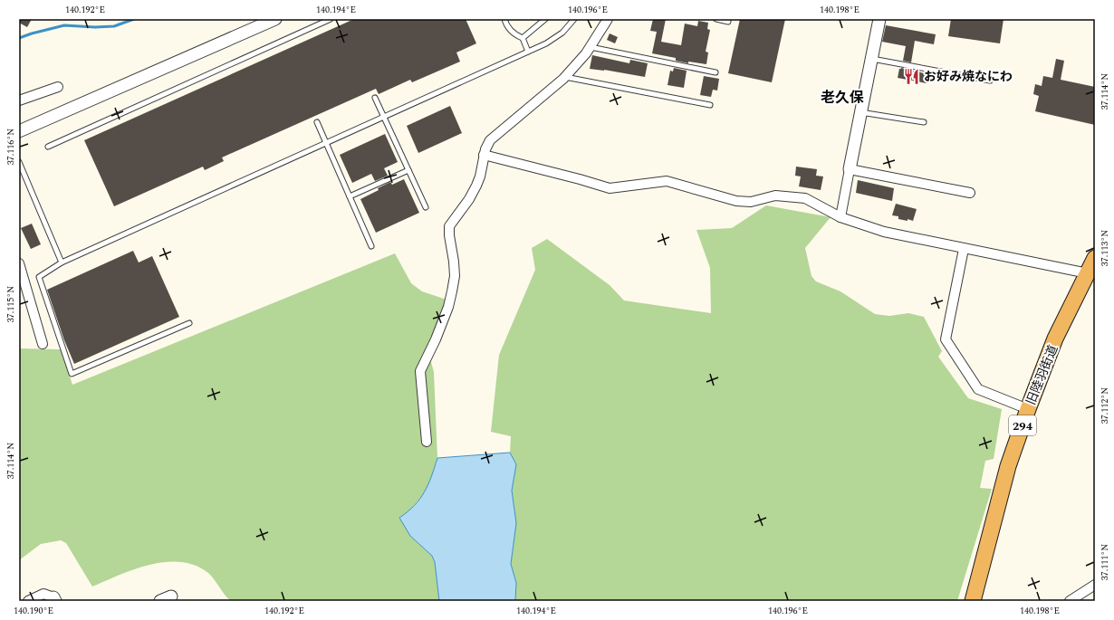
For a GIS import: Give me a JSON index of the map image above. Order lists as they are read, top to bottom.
{
  "streets": {
    "highway": ["旧陸羽街道", "294"]
  },
  "districts": ["老久保"],
  "places": {
    "restaurant": ["お好み焼なにわ"]
  },
  "coordinates": [
    "140.192°E",
    "140.194°E",
    "140.196°E",
    "140.198°E",
    "37.114°N",
    "37.116°N",
    "37.113°N",
    "37.115°N",
    "37.112°N",
    "37.111°N",
    "140.190°E"
  ]
}
